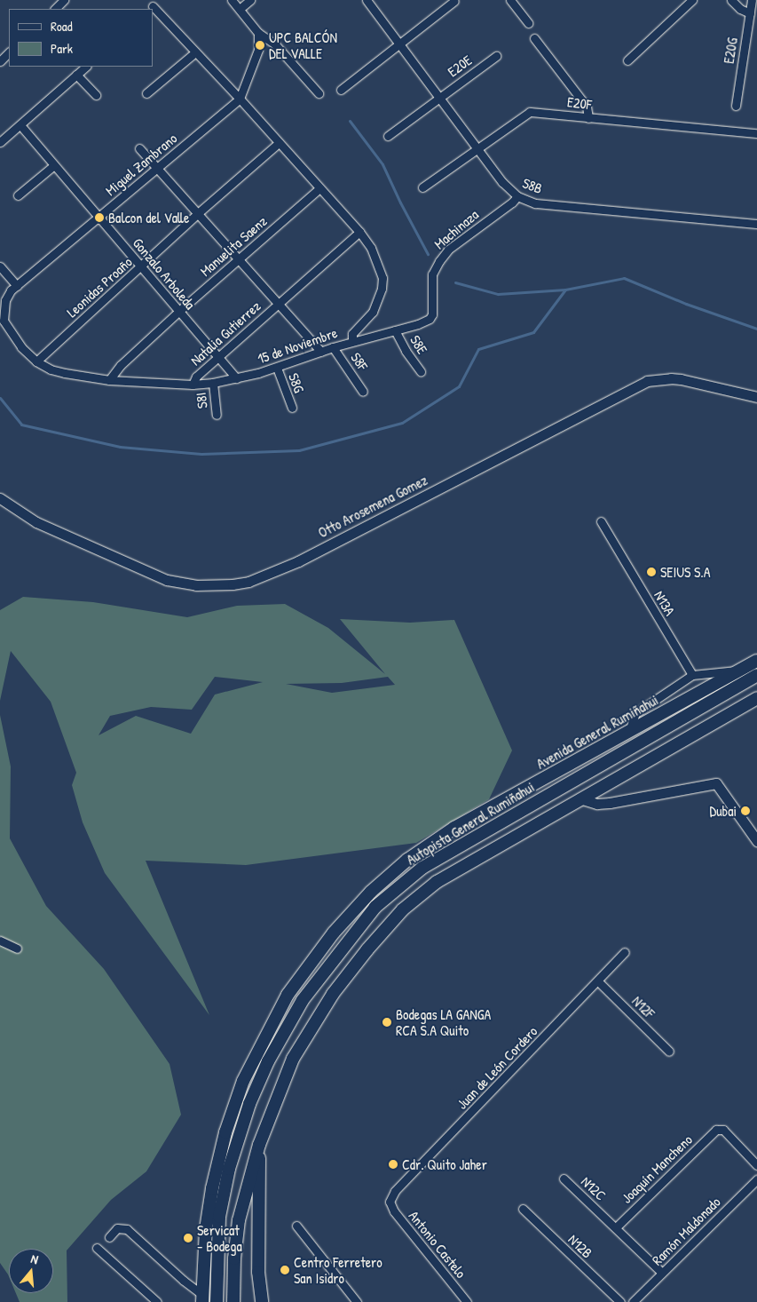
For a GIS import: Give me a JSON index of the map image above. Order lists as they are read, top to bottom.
{
  "streets": {
    "main road": ["Avenida General Rumiñahui", "Autopista General Rumiñahui"],
    "street": [
      "E20G",
      "E20E",
      "E20F",
      "Miguel Zambrano",
      "S8B",
      "Machinaza",
      "Manuelita Saenz",
      "Gonzalo Arboleda",
      "Leonidas Proaño",
      "Natalia Gutierrez",
      "S8E",
      "15 de Noviembre",
      "S8F",
      "S8G",
      "S8I",
      "Otto Arosemena Gomez",
      "N13A",
      "N12F",
      "Juan de León Cordero",
      "Joaquín Mancheno",
      "N12C",
      "Ramón Maldonado",
      "Antonio Castelo",
      "N12B"
    ]
  },
  "crossings": [
    ["E20E", "S8B"],
    ["E20F", "S8B"],
    ["Miguel Zambrano", "Gonzalo Arboleda"],
    ["Miguel Zambrano", "Natalia Gutierrez"],
    ["Miguel Zambrano", "15 de Noviembre"],
    ["S8B", "Machinaza"],
    ["Machinaza", "S8E"],
    ["Machinaza", "15 de Noviembre"],
    ["Manuelita Saenz", "Gonzalo Arboleda"],
    ["Manuelita Saenz", "Natalia Gutierrez"],
    ["Manuelita Saenz", "15 de Noviembre"],
    ["Gonzalo Arboleda", "Leonidas Proaño"],
    ["Gonzalo Arboleda", "Natalia Gutierrez"],
    ["Gonzalo Arboleda", "15 de Noviembre"],
    ["Leonidas Proaño", "Natalia Gutierrez"],
    ["Leonidas Proaño", "15 de Noviembre"],
    ["Natalia Gutierrez", "15 de Noviembre"],
    ["15 de Noviembre", "S8F"],
    ["15 de Noviembre", "S8G"],
    ["15 de Noviembre", "S8I"],
    ["N12F", "Juan de León Cordero"],
    ["Juan de León Cordero", "Antonio Castelo"],
    ["Joaquín Mancheno", "N12C"],
    ["N12C", "Ramón Maldonado"]
  ],
  "places": [
    "UPC BALCÓN DEL VALLE",
    "Balcon del Valle",
    "SEIUS S.A",
    "Dubai",
    "Bodegas LA GANGA RCA S.A Quito",
    "Cdr. Quito Jaher",
    "Servicat - Bodega",
    "Centro Ferretero San Isidro"
  ],
  "legend": ["Road", "Park"],
  "north": "top"
}
